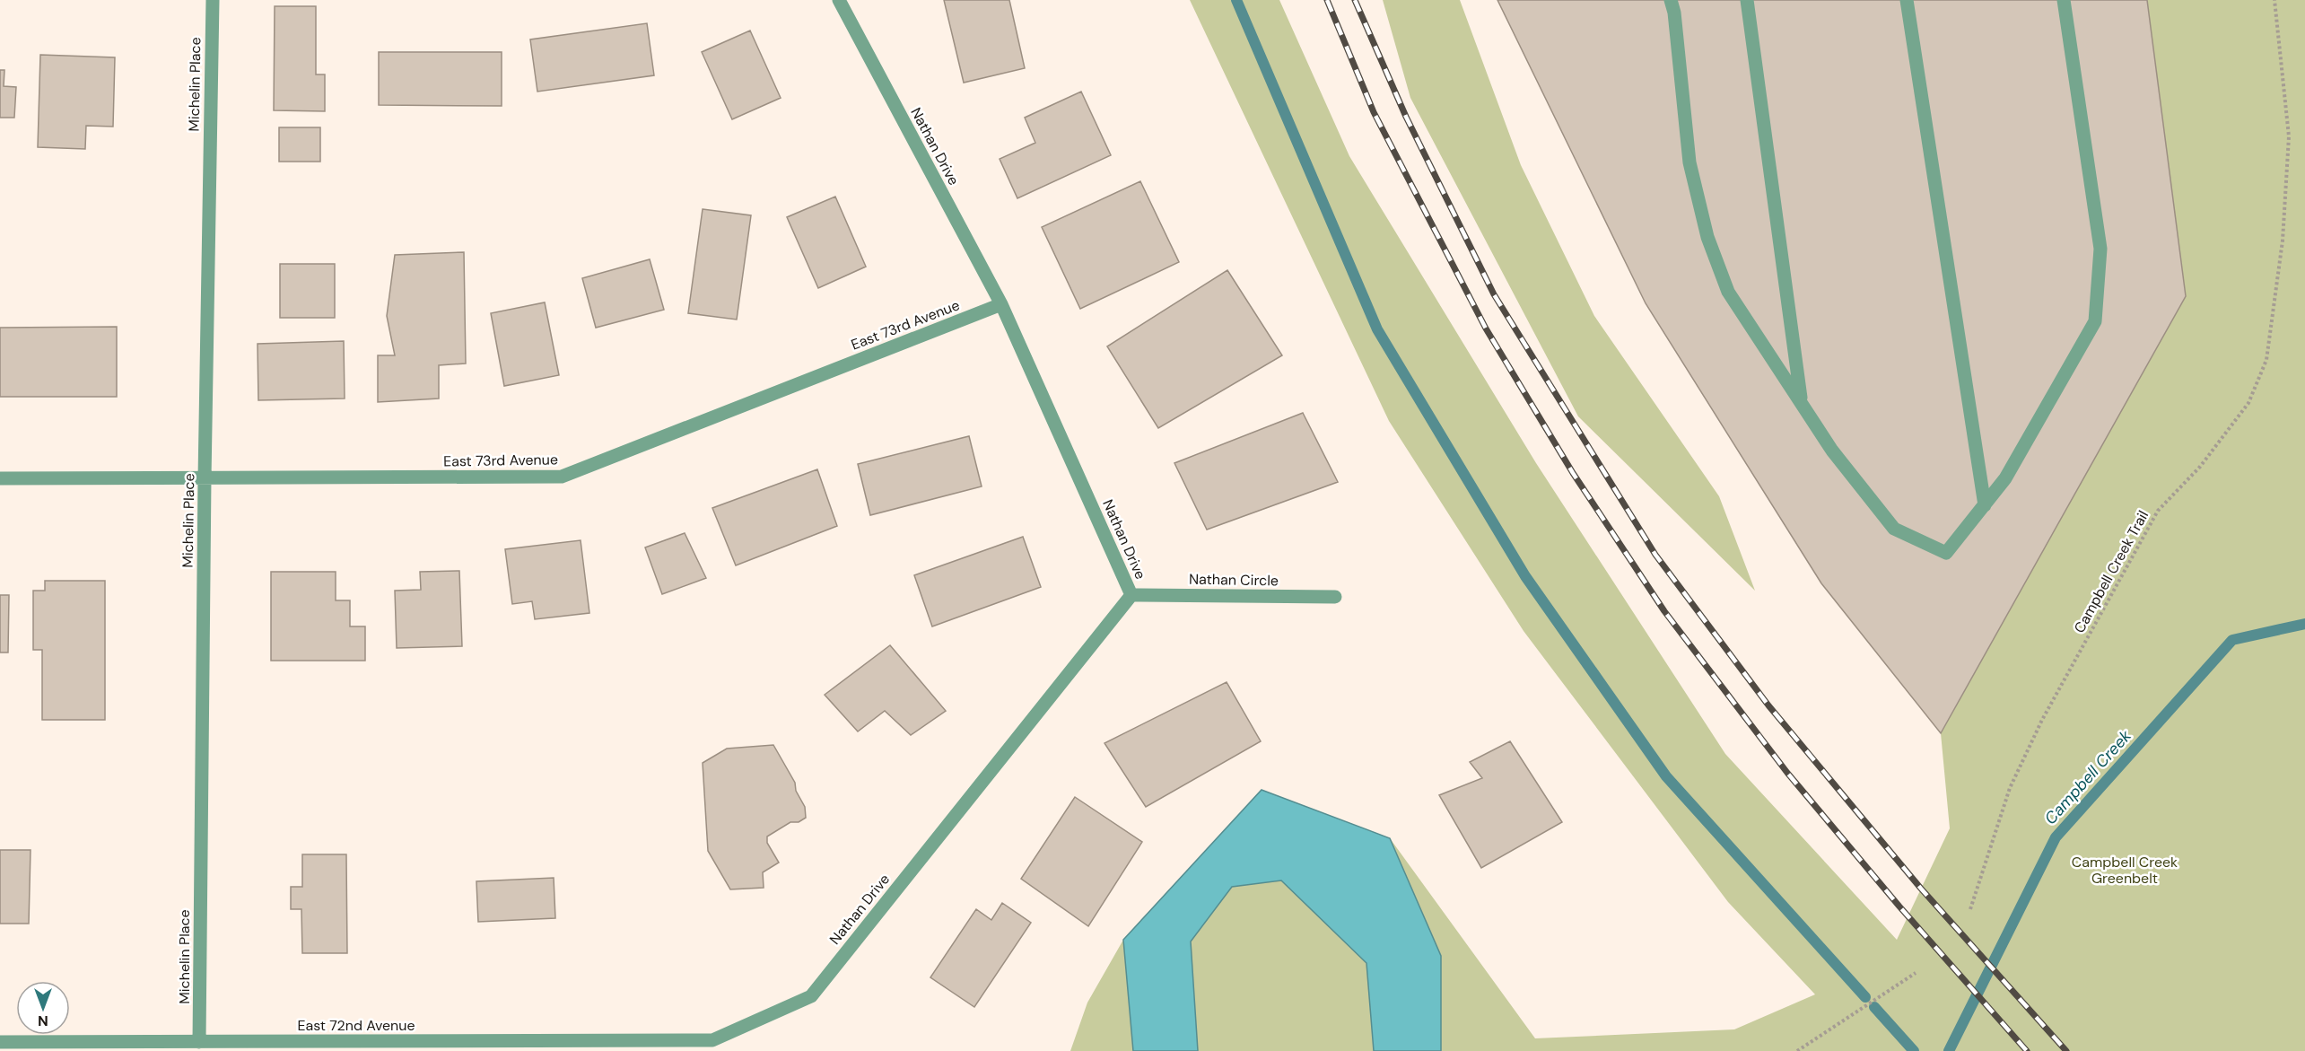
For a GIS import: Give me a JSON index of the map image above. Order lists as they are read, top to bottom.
{
  "streets": {
    "street": [
      "Michelin Place",
      "Nathan Drive",
      "East 73rd Avenue",
      "Nathan Circle",
      "East 72nd Avenue"
    ],
    "path": ["Campbell Creek Trail"]
  },
  "crossings": [
    ["Michelin Place", "East 73rd Avenue"],
    ["Michelin Place", "East 72nd Avenue"],
    ["Nathan Drive", "East 73rd Avenue"],
    ["Nathan Drive", "Nathan Circle"],
    ["Nathan Drive", "East 72nd Avenue"]
  ],
  "water": ["Campbell Creek"],
  "parks": ["Campbell Creek Greenbelt"],
  "north": "bottom"
}
